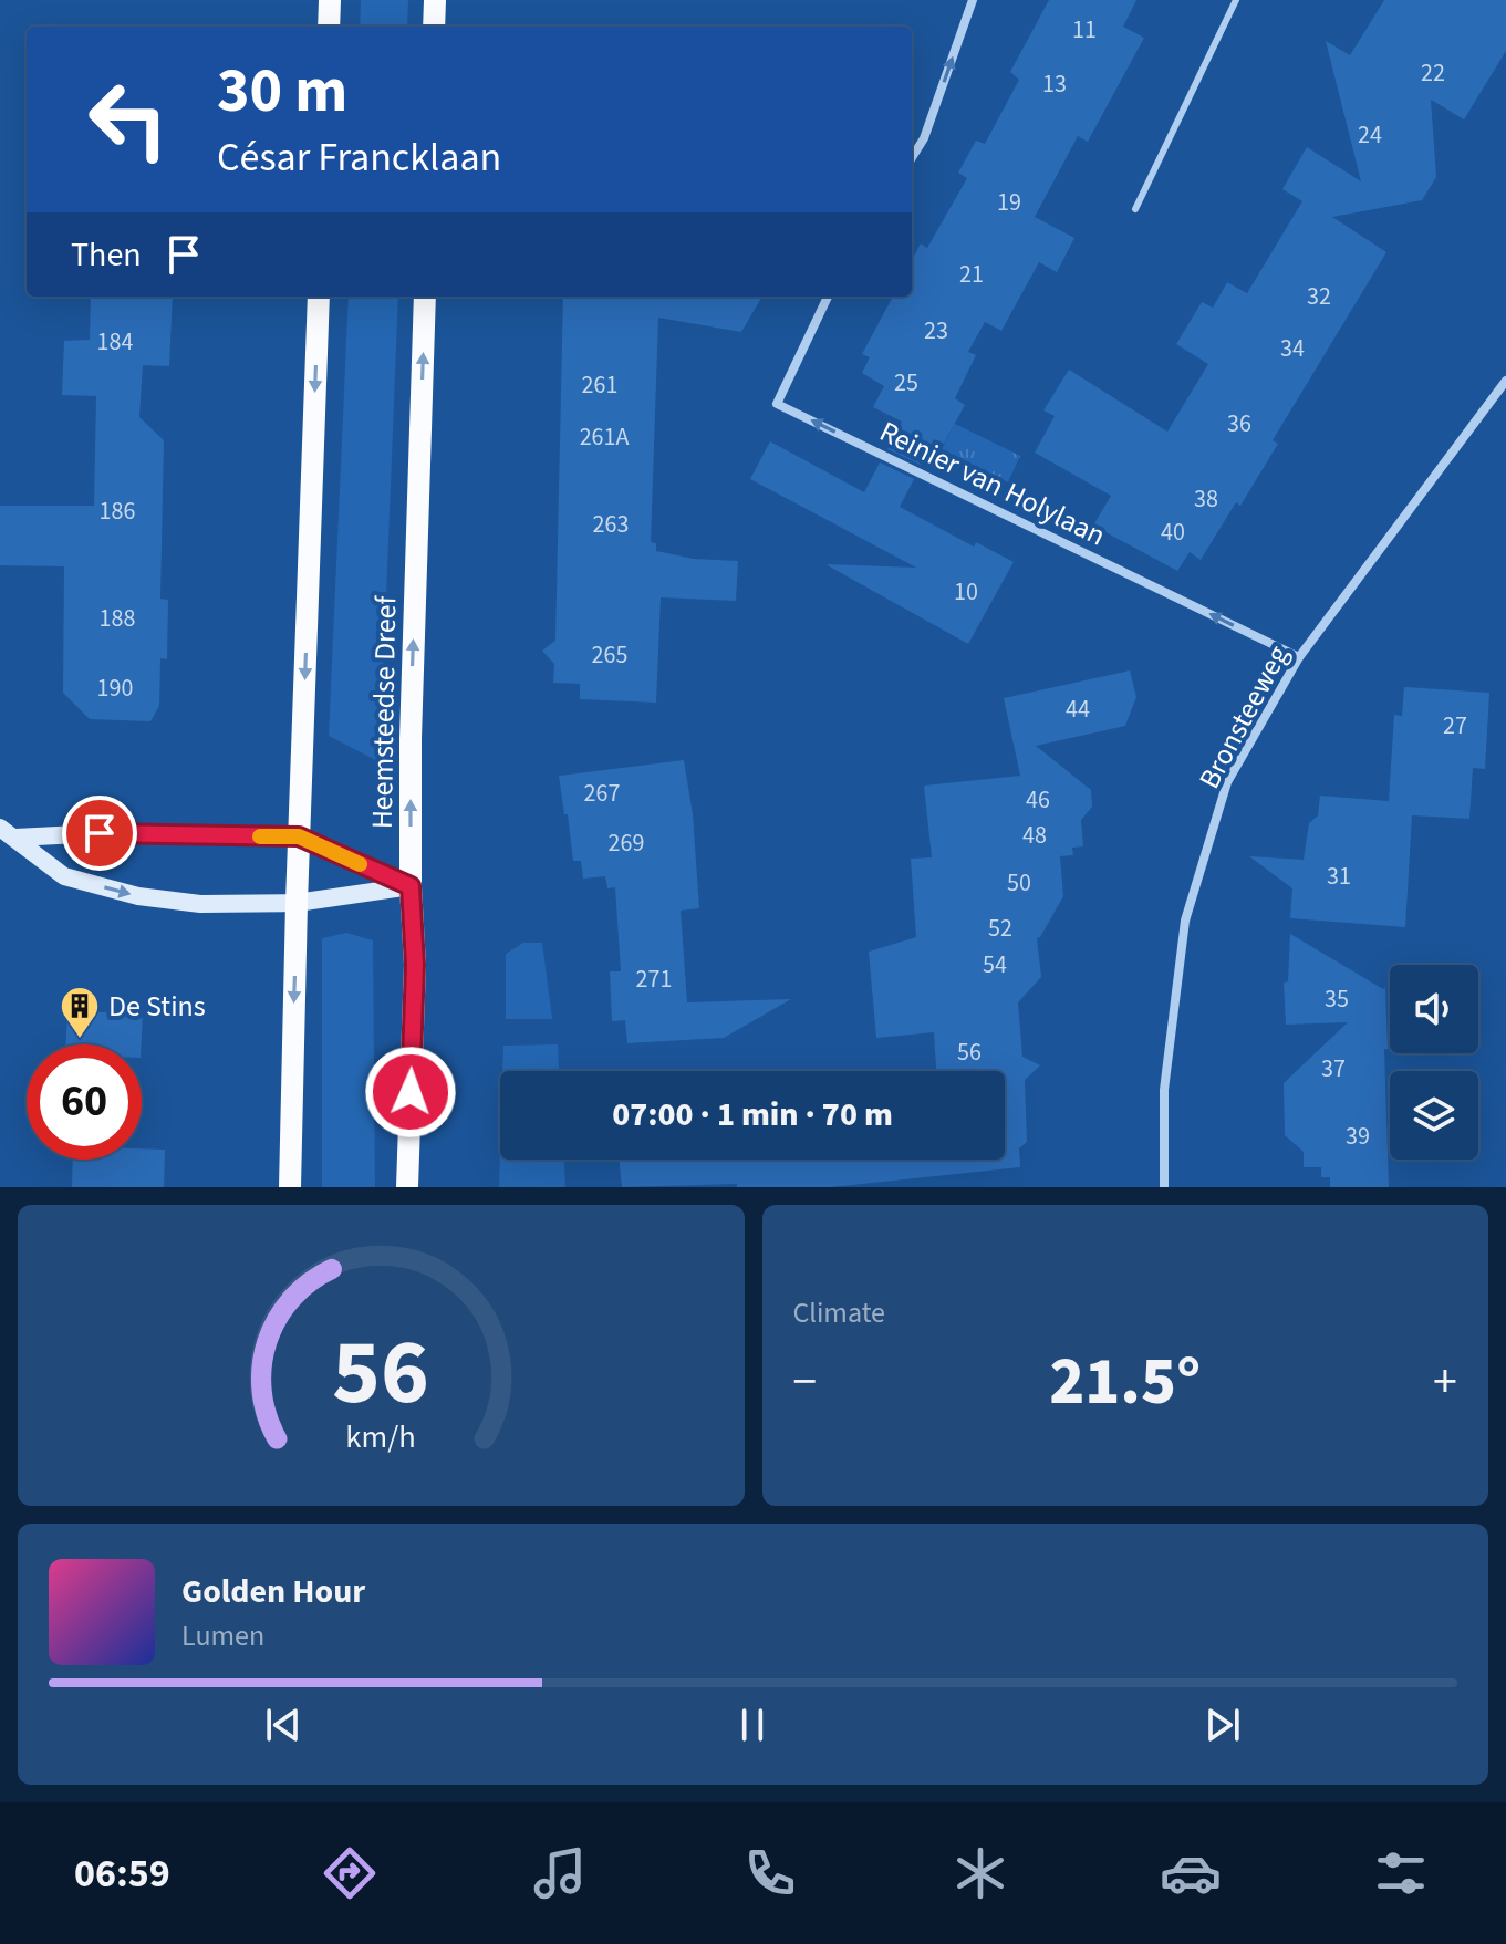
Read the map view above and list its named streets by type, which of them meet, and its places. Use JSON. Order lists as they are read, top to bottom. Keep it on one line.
{"streets":{"main road":["Heemsteedse Dreef"],"street":["Reinier van Holylaan","Bronsteeweg"]},"crossings":[["Reinier van Holylaan","Bronsteeweg"]],"one_way":["Reinier van Holylaan"],"places":{"building":["De Stins"]},"house_numbers":["11","22","13","24","19","21","32","23","184","34","25","261","36","261A","38","186","263","40","10","188","265","190","44","27","267","46","48","269","31","50","52","54","271","35","56","37","39"],"page":{"turn":["30 m","César Francklaan"],"then":"Then","limit":"60","trip":"07:00 · 1 min · 70 m","tile":"Climate","heat":["−","21.5°","+"],"song":["Golden Hour","Lumen"],"tabs":"06:59","gauge":["56","km/h"]}}
